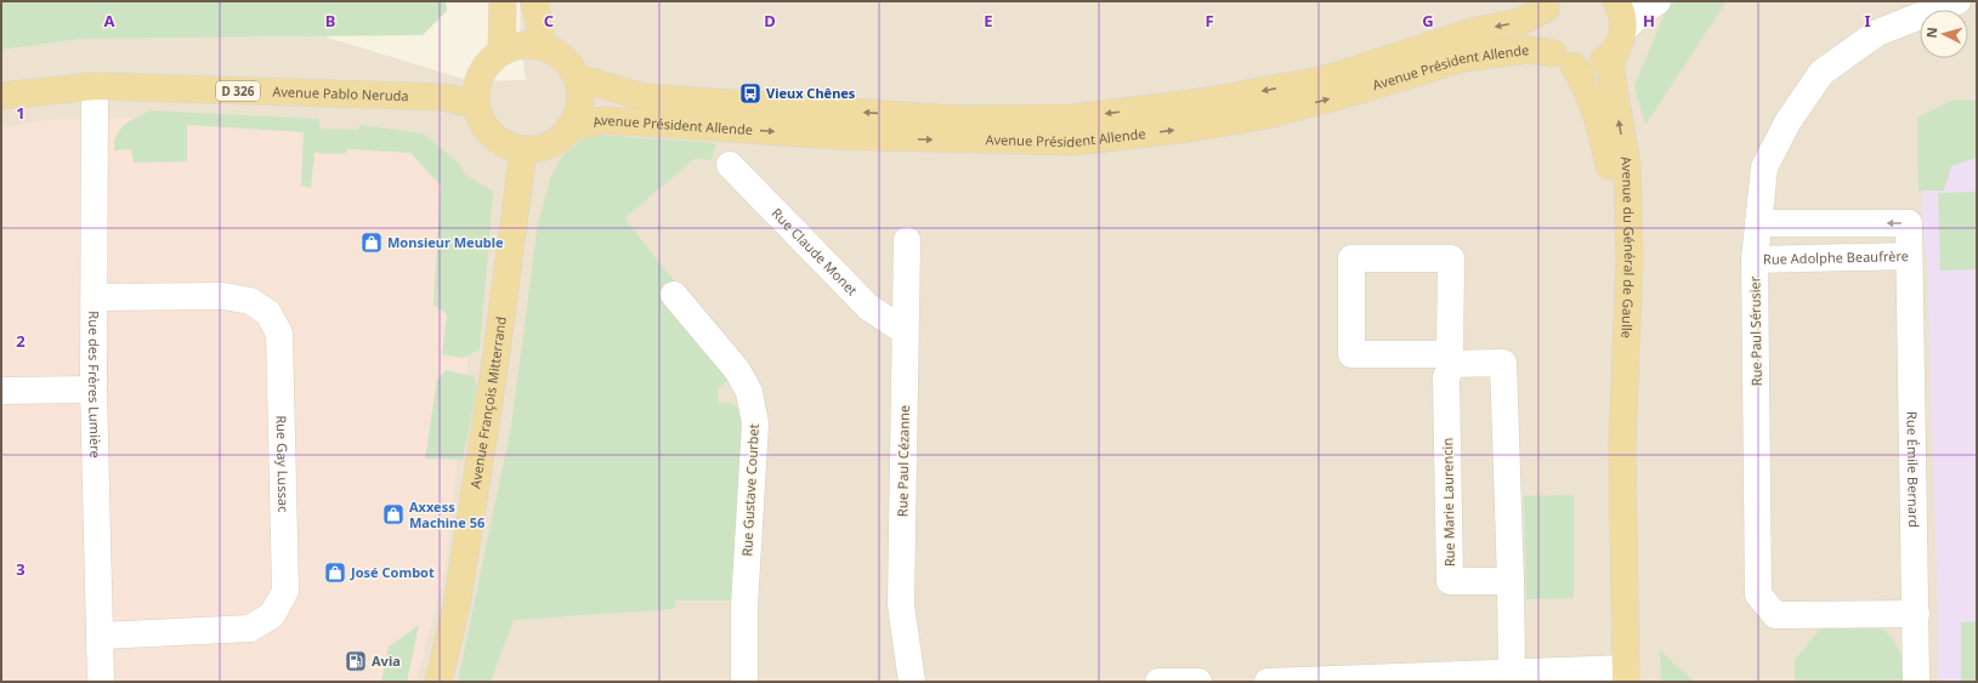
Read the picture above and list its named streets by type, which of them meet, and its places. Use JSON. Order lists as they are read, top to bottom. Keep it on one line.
{"streets":{"main road":["Avenue Président Allende","D 326","Avenue Pablo Neruda","Avenue du Général de Gaulle","Avenue François Mitterrand"],"street":["Rue Claude Monet","Rue Adolphe Beaufrère","Rue Paul Sérusier","Rue des Frères Lumière","Rue Paul Cézanne","Rue Gay Lussac","Rue Émile Bernard","Rue Gustave Courbet","Rue Marie Laurencin"]},"crossings":[["Avenue Président Allende","Avenue Pablo Neruda"],["Avenue Président Allende","Avenue du Général de Gaulle"],["Avenue Président Allende","Avenue François Mitterrand"],["Avenue Pablo Neruda","Rue des Frères Lumière"],["Avenue Pablo Neruda","Avenue François Mitterrand"],["Rue Claude Monet","Rue Paul Cézanne"],["Rue Adolphe Beaufrère","Rue Paul Sérusier"],["Rue Adolphe Beaufrère","Rue Émile Bernard"],["Rue Paul Sérusier","Rue Émile Bernard"],["Rue des Frères Lumière","Rue Gay Lussac"]],"one_way":["Rue Adolphe Beaufrère"],"places":{"bus stop":["Vieux Chênes"],"shop":["Monsieur Meuble","Axxess Machine 56","José Combot"],"fuel station":["Avia"]},"north":"left","grid":{"columns":["A","B","C","D","E","F","G","H","I"],"rows":["1","2","3"]}}
